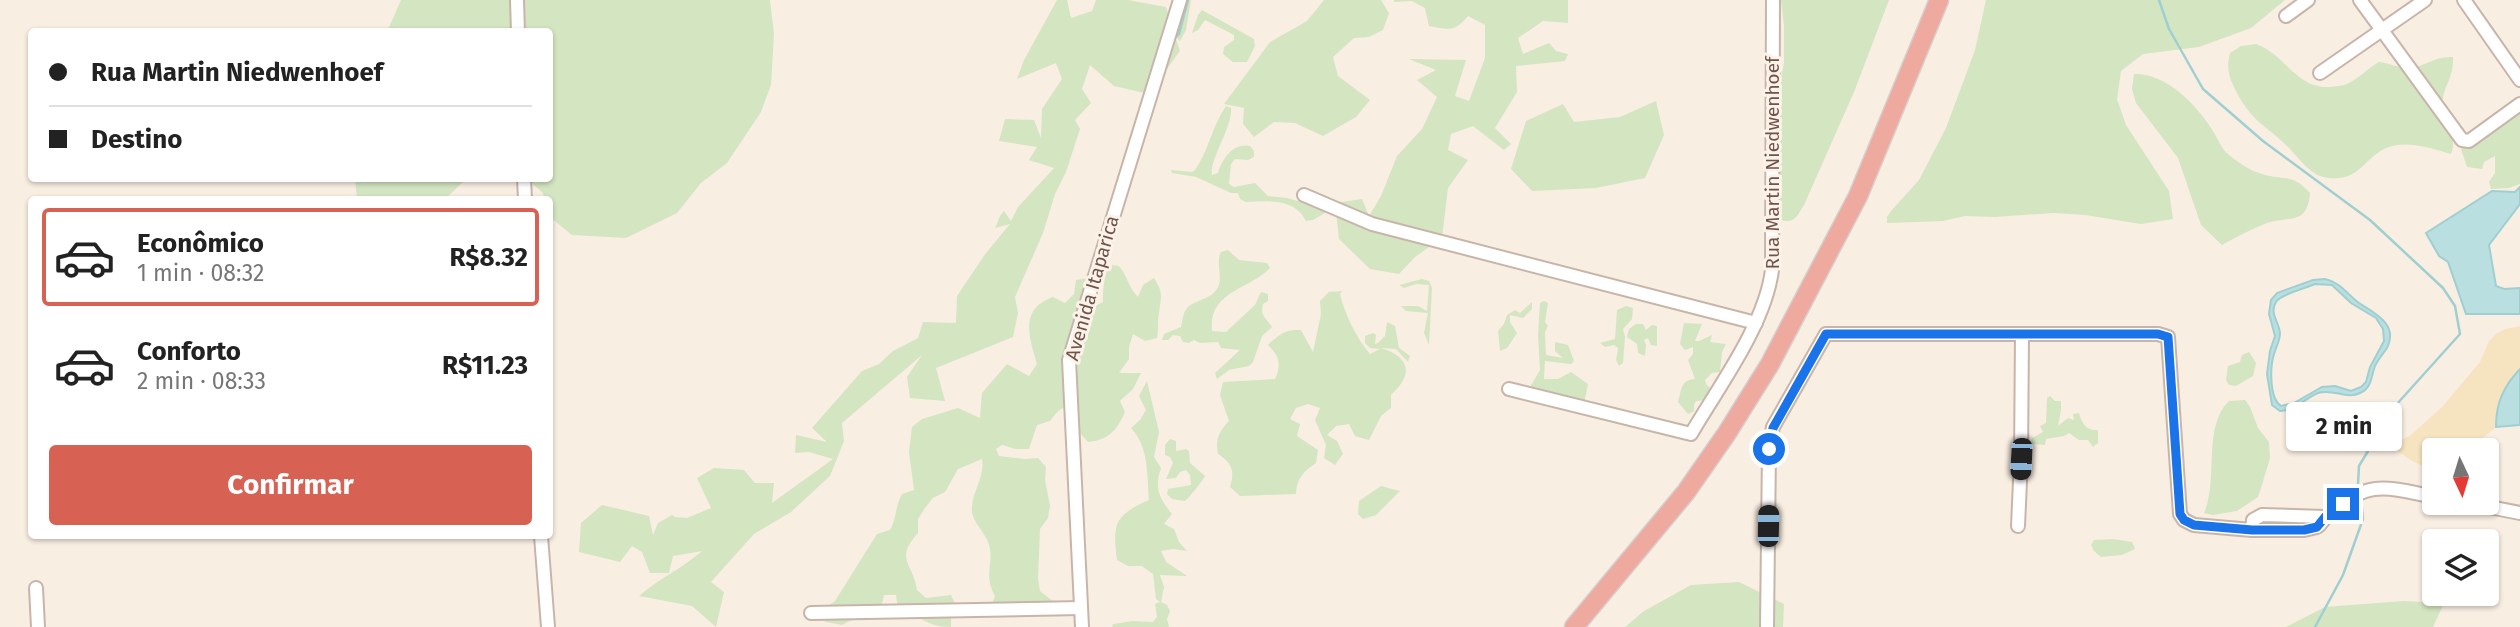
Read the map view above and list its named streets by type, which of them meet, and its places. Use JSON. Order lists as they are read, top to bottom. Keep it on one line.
{"streets":{"street":["Rua Martin Niedwenhoef","Avenida Itaparica"]},"north":"bottom","page":{"banner":["Rua Martin Niedwenhoef","Destino"],"list":[{"name":"Econômico","note":"1 min · 08:32","value":"R$8.32"},{"name":"Conforto","note":"2 min · 08:33","value":"R$11.23"}],"bubble":"2 min","buttons":"Confirmar"}}
